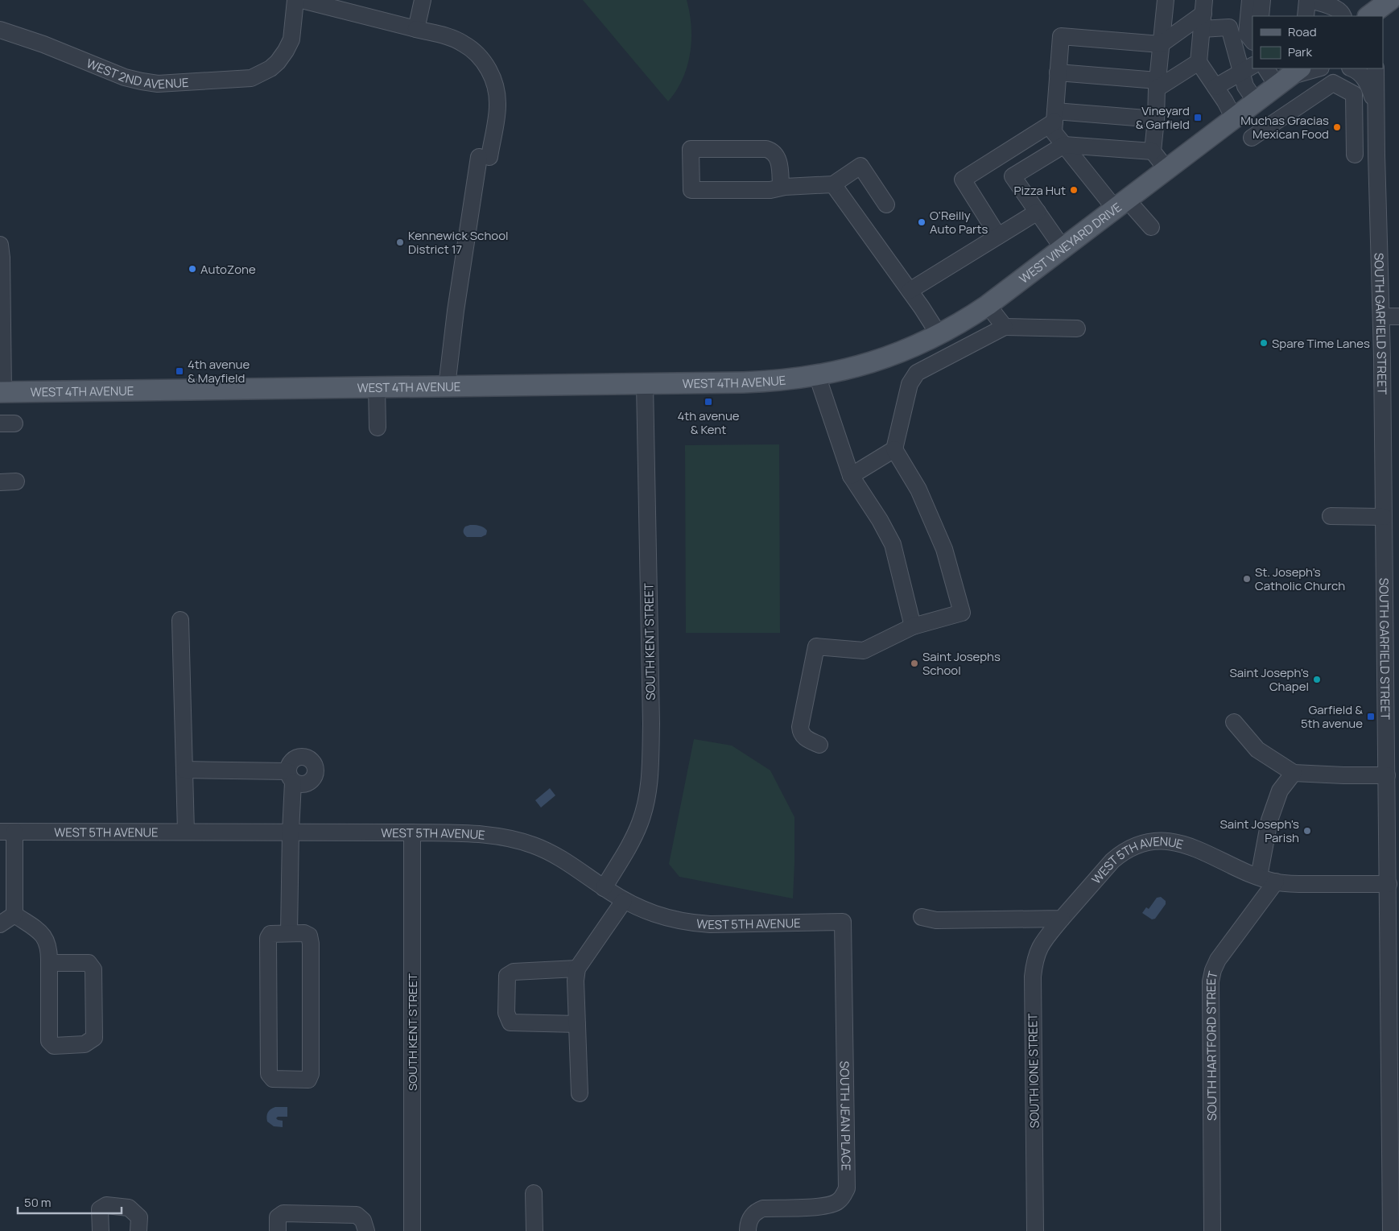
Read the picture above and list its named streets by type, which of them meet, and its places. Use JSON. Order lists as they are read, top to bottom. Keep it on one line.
{"streets":{"main road":["WEST VINEYARD DRIVE","WEST 4TH AVENUE"],"street":["WEST 2ND AVENUE","SOUTH GARFIELD STREET","SOUTH KENT STREET","WEST 5TH AVENUE","SOUTH HARTFORD STREET","SOUTH IONE STREET","SOUTH JEAN PLACE"]},"crossings":[["WEST VINEYARD DRIVE","WEST 4TH AVENUE"],["SOUTH GARFIELD STREET","WEST 5TH AVENUE"],["WEST 4TH AVENUE","SOUTH KENT STREET"],["SOUTH KENT STREET","WEST 5TH AVENUE"],["WEST 5TH AVENUE","SOUTH HARTFORD STREET"],["WEST 5TH AVENUE","SOUTH IONE STREET"],["WEST 5TH AVENUE","SOUTH JEAN PLACE"]],"places":{"transit":["Vineyard & Garfield","4th avenue & Mayfield","4th avenue & Kent","Garfield & 5th avenue"],"other":["Muchas Gracias Mexican Food","Pizza Hut","O'Reilly Auto Parts","Kennewick School District 17","AutoZone","Spare Time Lanes","St. Joseph's Catholic Church","Saint Josephs School","Saint Joseph's Chapel","Saint Joseph's Parish"]},"legend":["Road","Park"],"scale_bar":"50 m"}
